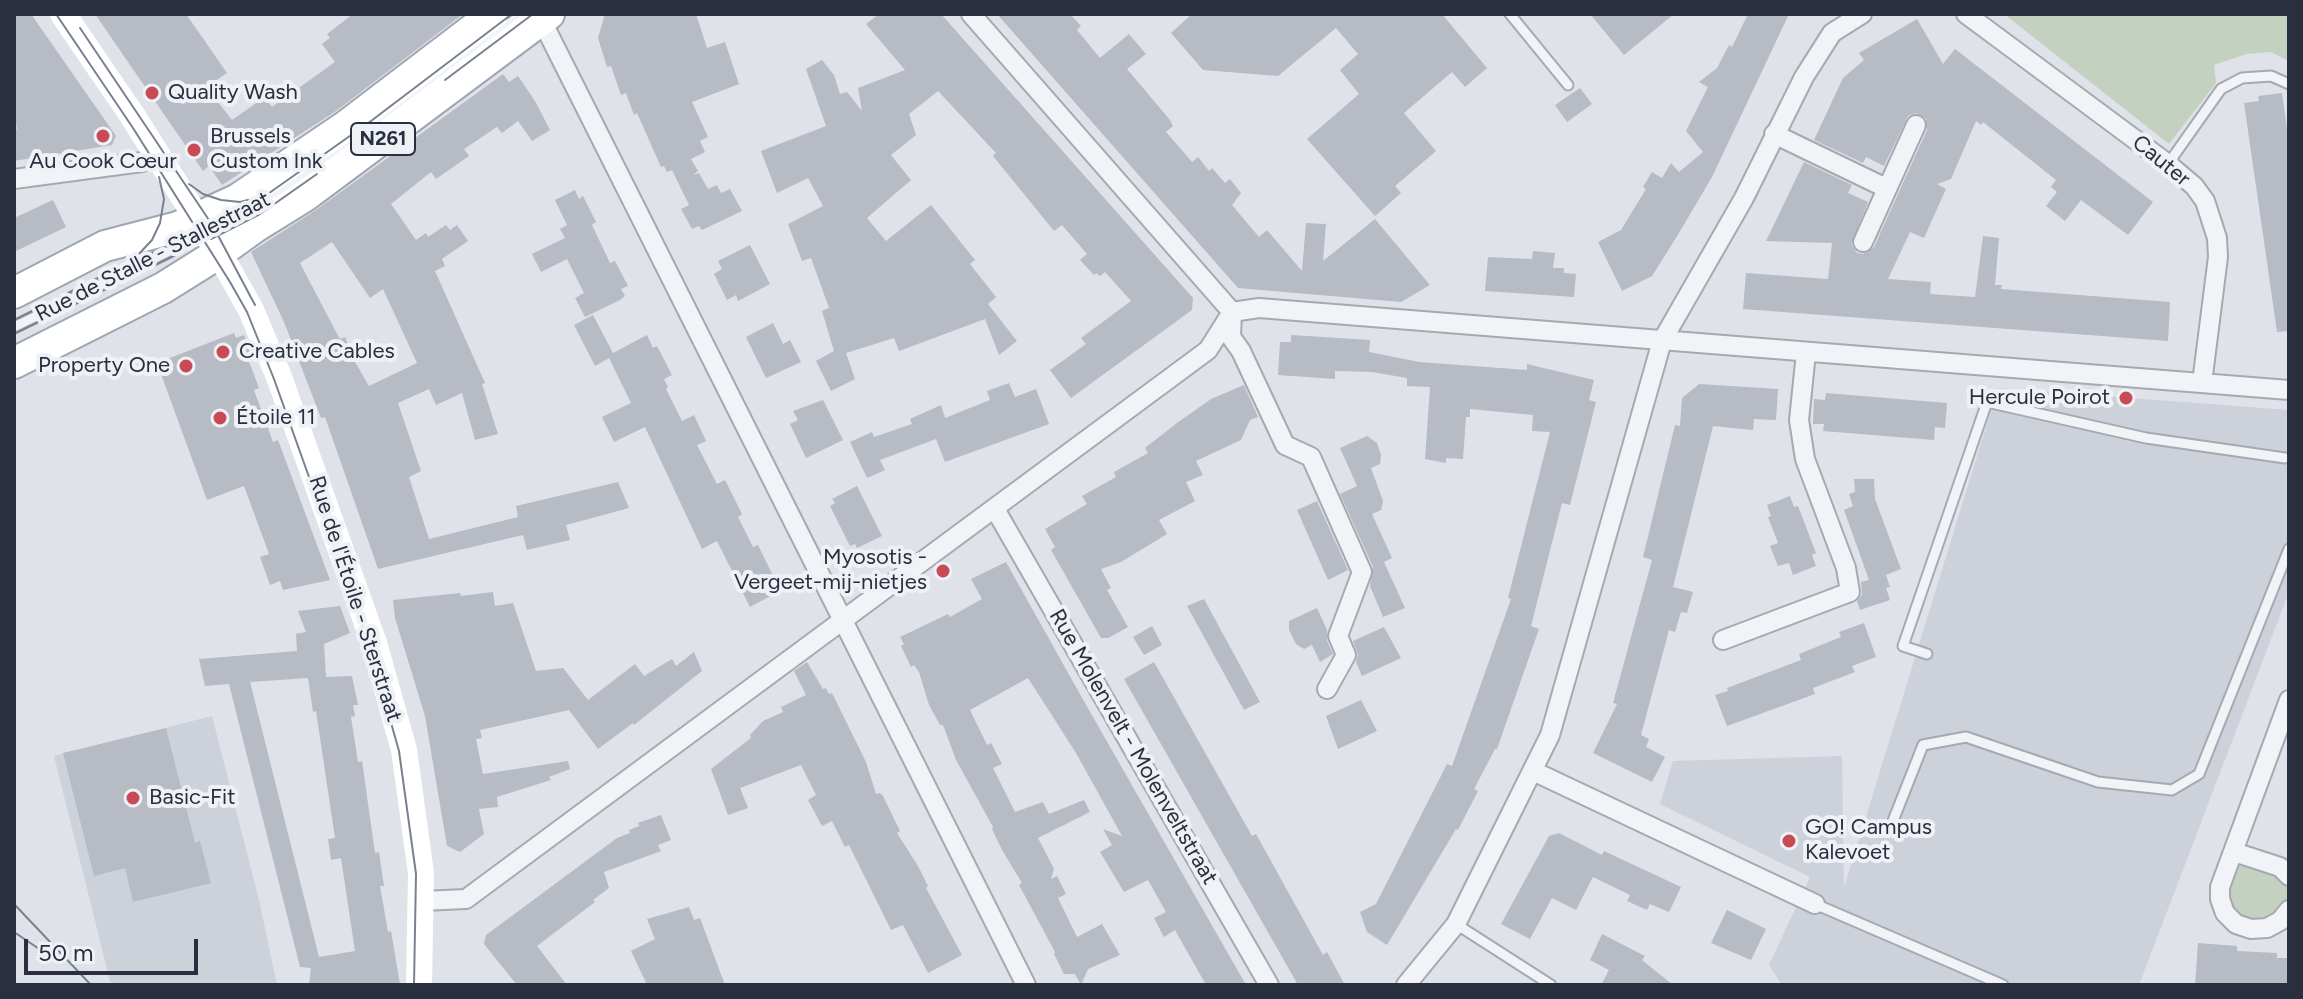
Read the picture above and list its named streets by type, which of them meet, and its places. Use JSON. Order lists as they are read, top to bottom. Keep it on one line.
{"streets":{"main road":["N261","Rue de Stalle - Stallestraat"],"street":["Cauter","Rue de l'Étoile - Sterstraat","Rue Molenvelt - Molenveltstraat"]},"crossings":[["Rue de Stalle - Stallestraat","Rue de l'Étoile - Sterstraat"]],"places":["Quality Wash","Au Cook Cœur","Brussels Custom Ink","Creative Cables","Property One","Hercule Poirot","Étoile 11","Myosotis - Vergeet-mij-nietjes","Basic-Fit","GO! Campus Kalevoet"],"scale_bar":"50 m"}
